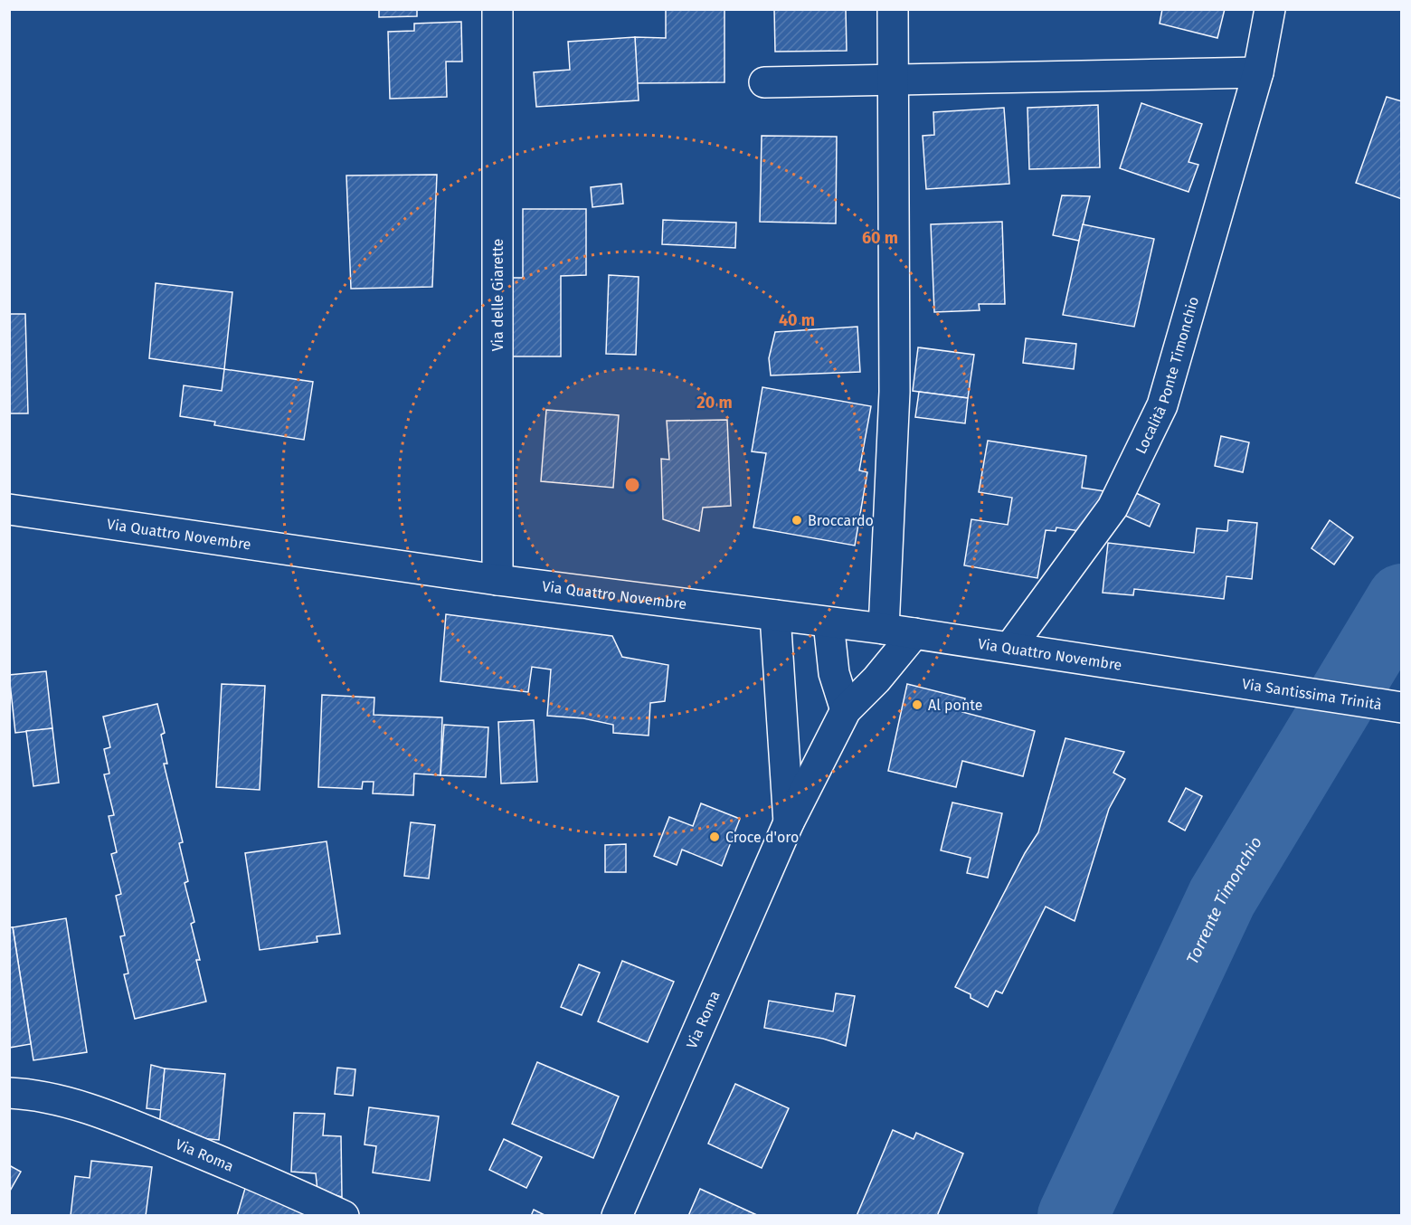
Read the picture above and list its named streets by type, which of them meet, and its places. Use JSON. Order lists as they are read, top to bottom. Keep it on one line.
{"streets":{"street":["Via delle Giarette","Località Ponte Timonchio","Via Quattro Novembre","Via Santissima Trinità","Via Roma"]},"crossings":[["Via delle Giarette","Via Quattro Novembre"],["Località Ponte Timonchio","Via Quattro Novembre"],["Via Quattro Novembre","Via Santissima Trinità"],["Via Quattro Novembre","Via Roma"]],"water":["Torrente Timonchio"],"places":["Broccardo","Al ponte","Croce d'oro"],"rings":["60 m","40 m","20 m"]}
